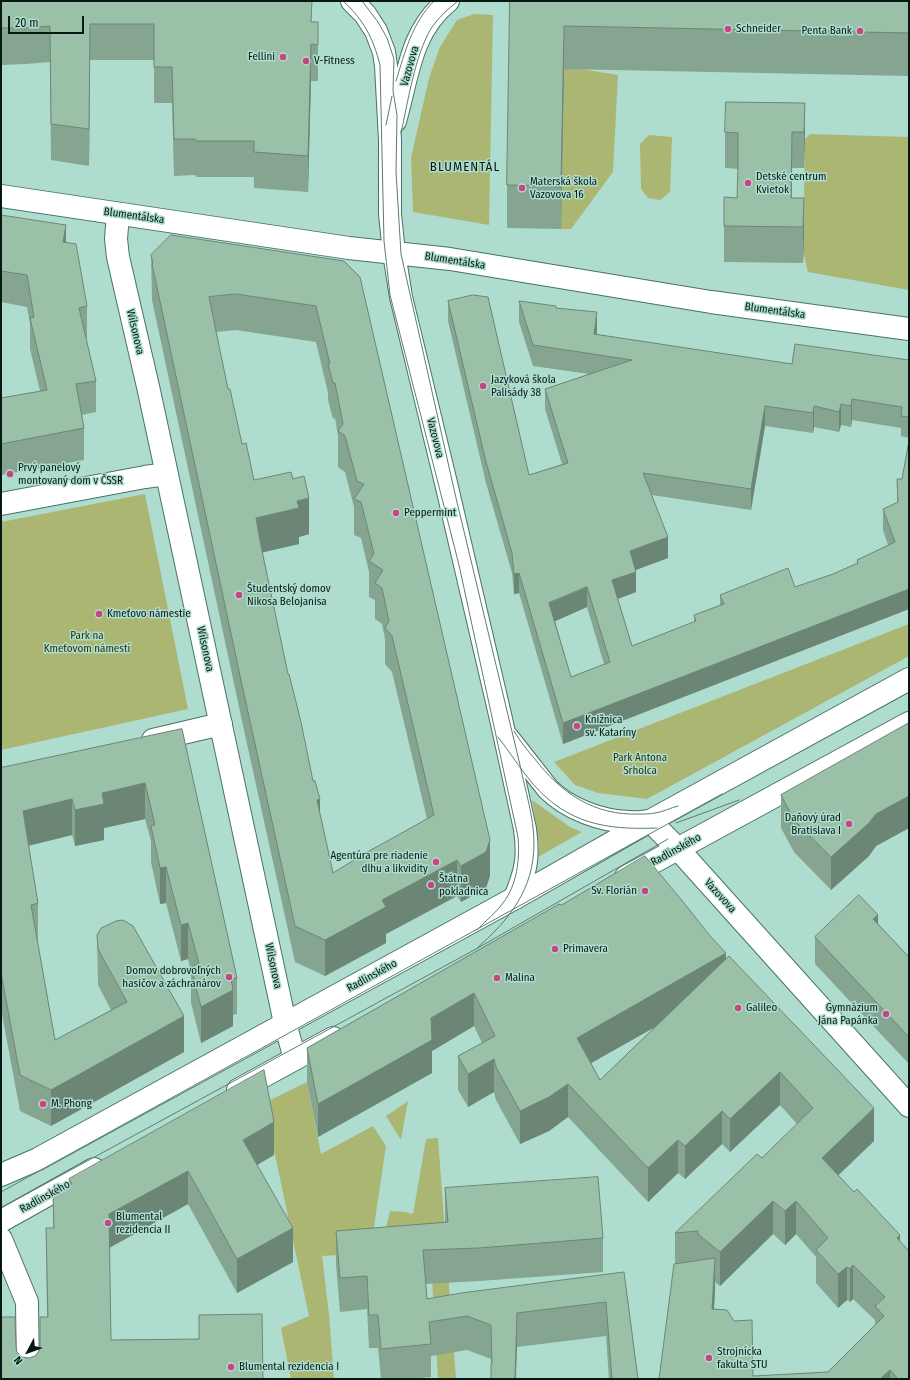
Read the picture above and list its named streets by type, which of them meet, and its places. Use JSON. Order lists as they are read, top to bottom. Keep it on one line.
{"streets":{"street":["Vazovova","Blumentálska","Wilsonova","Radlinského"]},"crossings":[["Vazovova","Blumentálska"],["Vazovova","Radlinského"],["Blumentálska","Wilsonova"],["Wilsonova","Radlinského"]],"districts":["BLUMENTÁL"],"parks":["Park na Kmeťovom námestí","Park Antona Srholca"],"places":["Schneider","Penta Bank","Fellini","V-Fitness","Detské centrum Kvietok","Materská škola Vazovova 16","Jazyková škola Palisády 38","Prvý panelový montovaný dom v ČSSR","Peppermint","Študentský domov Nikosa Belojanisa","Kmeťovo námestie","Knižnica sv. Kataríny","Daňový úrad Bratislava I","Agentúra pre riadenie dlhu a likvidity","Štátna pokladnica","Sv. Florián","Primavera","Domov dobrovoľných hasičov a záchranárov","Malina","Galileo","Gymnázium Jána Papánka","M. Phong","Blumental rezidencia II","Strojnícka fakulta STU","Blumental rezidencia I"],"scale_bar":"20 m","north":"bottom left"}
